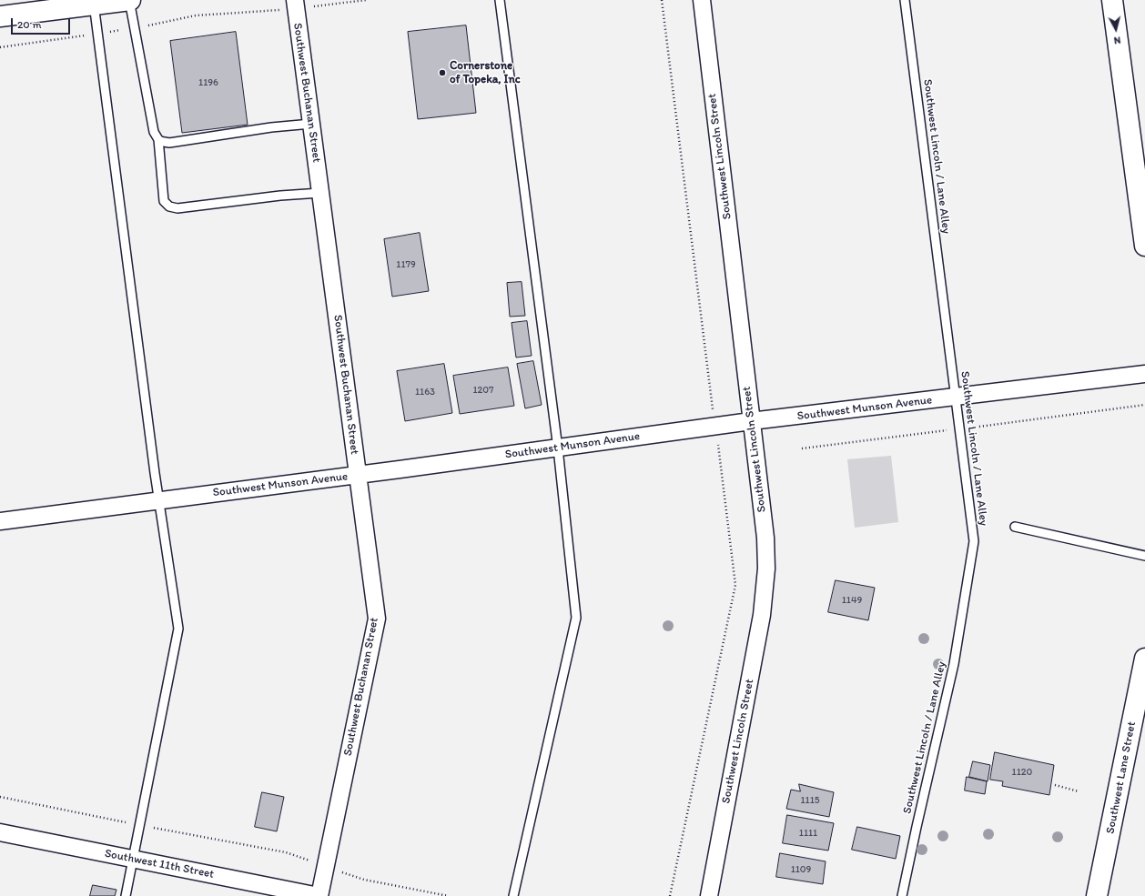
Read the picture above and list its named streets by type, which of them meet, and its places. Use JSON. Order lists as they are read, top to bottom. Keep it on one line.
{"streets":{"main road":["Southwest Lane Street"],"street":["Southwest Buchanan Street","Southwest Lincoln Street","Southwest Munson Avenue","Southwest 11th Street"],"lane":["Southwest Lincoln / Lane Alley"]},"crossings":[["Southwest Buchanan Street","Southwest Munson Avenue"],["Southwest Buchanan Street","Southwest 11th Street"],["Southwest Lincoln Street","Southwest Munson Avenue"],["Southwest Lincoln / Lane Alley","Southwest Munson Avenue"]],"places":["Cornerstone of Topeka, Inc"],"house_numbers":["1196","1179","1207","1163","1149","1120","1115","1111","1109"],"scale_bar":"20 m","north":"bottom"}
